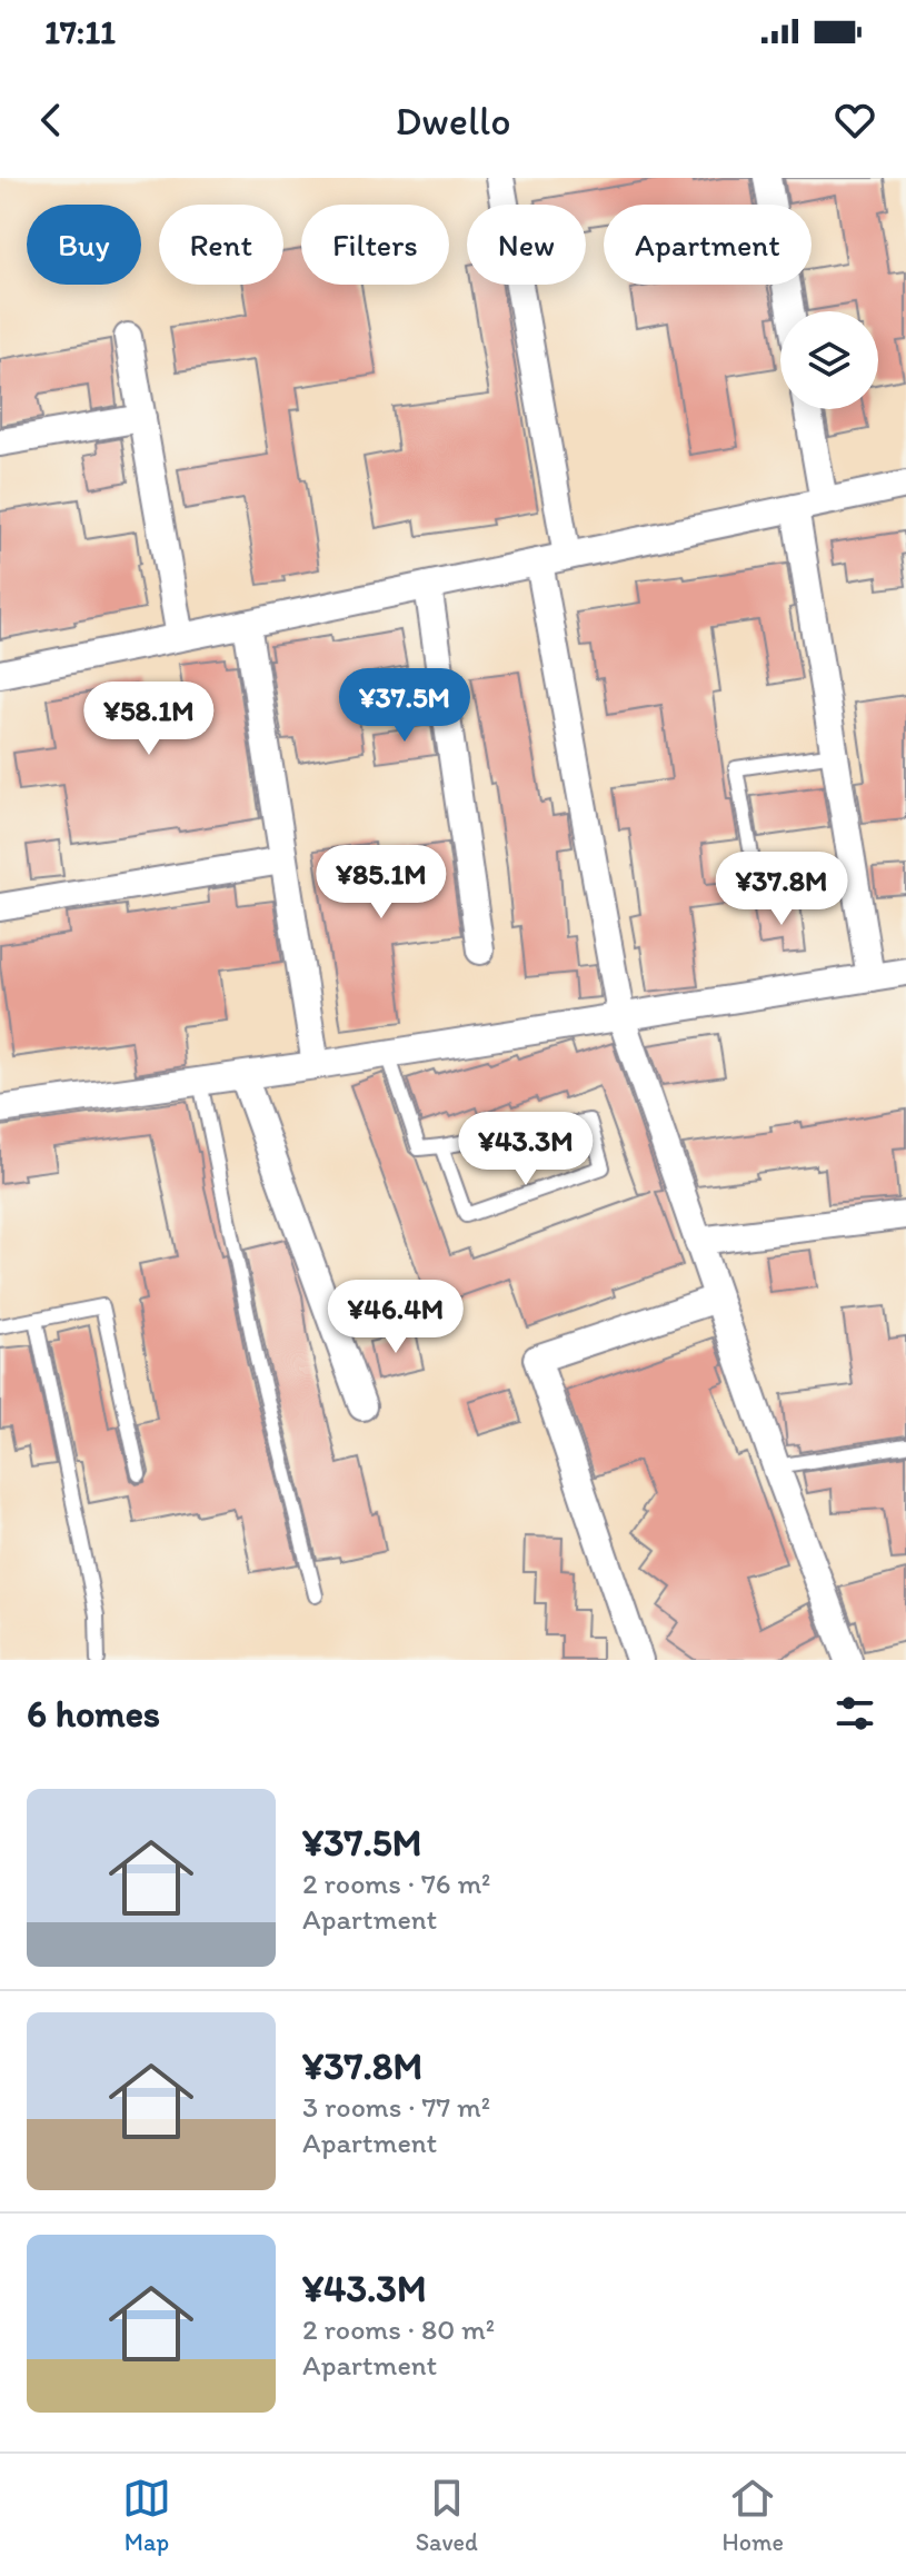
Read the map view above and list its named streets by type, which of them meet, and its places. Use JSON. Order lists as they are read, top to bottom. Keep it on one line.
{"page":{"status":"17:11","header":"Dwello","chip":["Buy","Rent","Filters","New","Apartment"],"price":["¥37.5M","¥58.1M","¥85.1M","¥37.8M","¥43.3M","¥46.4M"],"heading":"6 homes","list":[{"name":"¥37.5M","note":"2 rooms · 76 m² · Apartment"},{"name":"¥37.8M","note":"3 rooms · 77 m² · Apartment"},{"name":"¥43.3M","note":"2 rooms · 80 m² · Apartment"}],"tabs":["Map","Saved","Home"]}}
